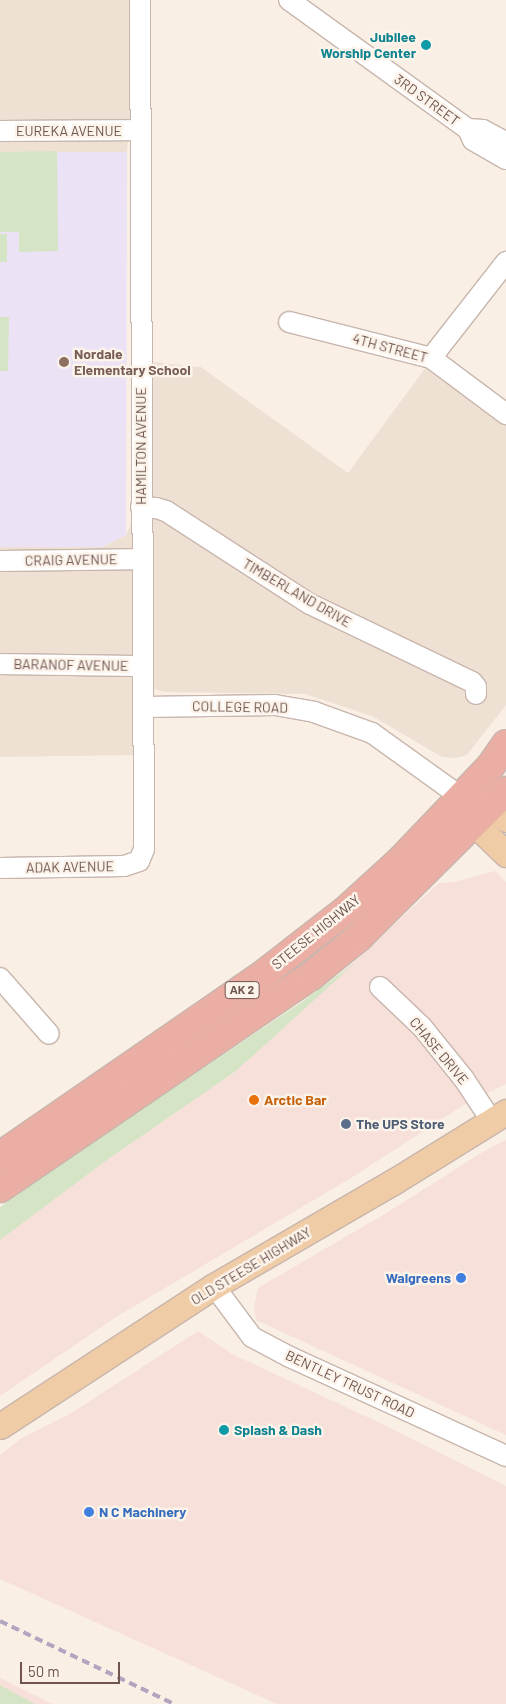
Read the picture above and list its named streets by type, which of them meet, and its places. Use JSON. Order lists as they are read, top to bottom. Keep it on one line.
{"streets":{"highway":["STEESE HIGHWAY","AK 2"],"main road":["COLLEGE ROAD","OLD STEESE HIGHWAY"],"street":["3RD STREET","EUREKA AVENUE","4TH STREET","HAMILTON AVENUE","CRAIG AVENUE","TIMBERLAND DRIVE","BARANOF AVENUE","ADAK AVENUE","CHASE DRIVE","BENTLEY TRUST ROAD"]},"crossings":[["EUREKA AVENUE","HAMILTON AVENUE"],["HAMILTON AVENUE","CRAIG AVENUE"],["HAMILTON AVENUE","TIMBERLAND DRIVE"],["HAMILTON AVENUE","BARANOF AVENUE"],["HAMILTON AVENUE","COLLEGE ROAD"],["HAMILTON AVENUE","ADAK AVENUE"],["COLLEGE ROAD","STEESE HIGHWAY"],["CHASE DRIVE","OLD STEESE HIGHWAY"],["OLD STEESE HIGHWAY","BENTLEY TRUST ROAD"]],"places":["Jubilee Worship Center","Nordale Elementary School","Arctic Bar","The UPS Store","Walgreens","Splash & Dash","N C Machinery"],"scale_bar":"50 m"}
